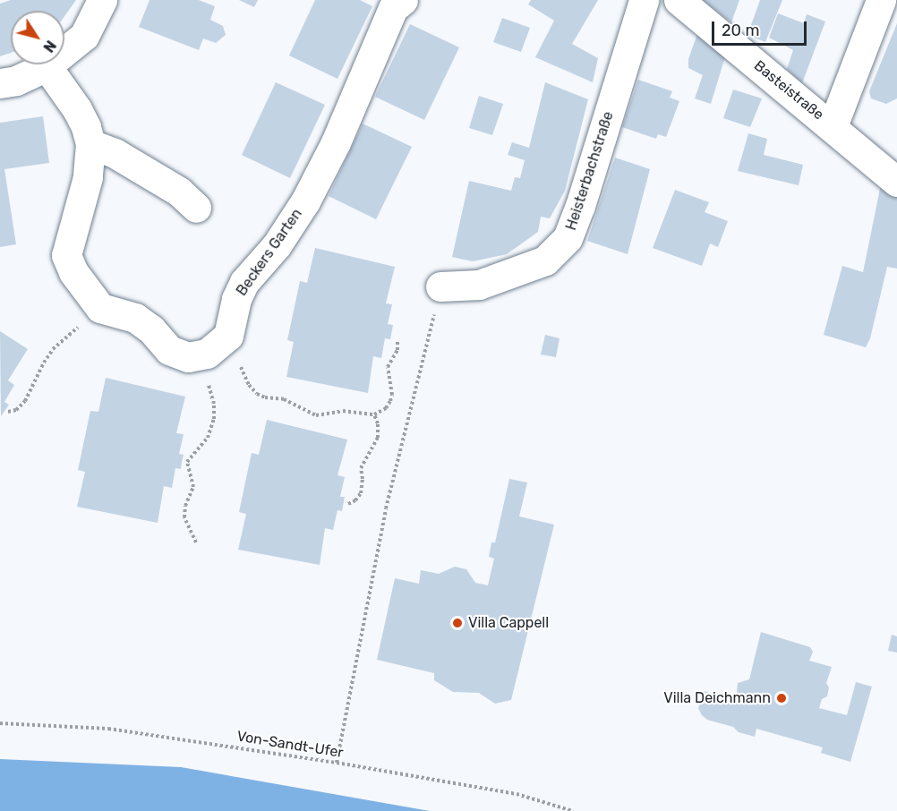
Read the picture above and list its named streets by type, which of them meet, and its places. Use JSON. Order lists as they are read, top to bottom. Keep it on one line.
{"streets":{"street":["Basteistraße","Heisterbachstraße","Beckers Garten"],"path":["Von-Sandt-Ufer"]},"places":["Villa Cappell","Villa Deichmann"],"scale_bar":"20 m","north":"bottom right"}
